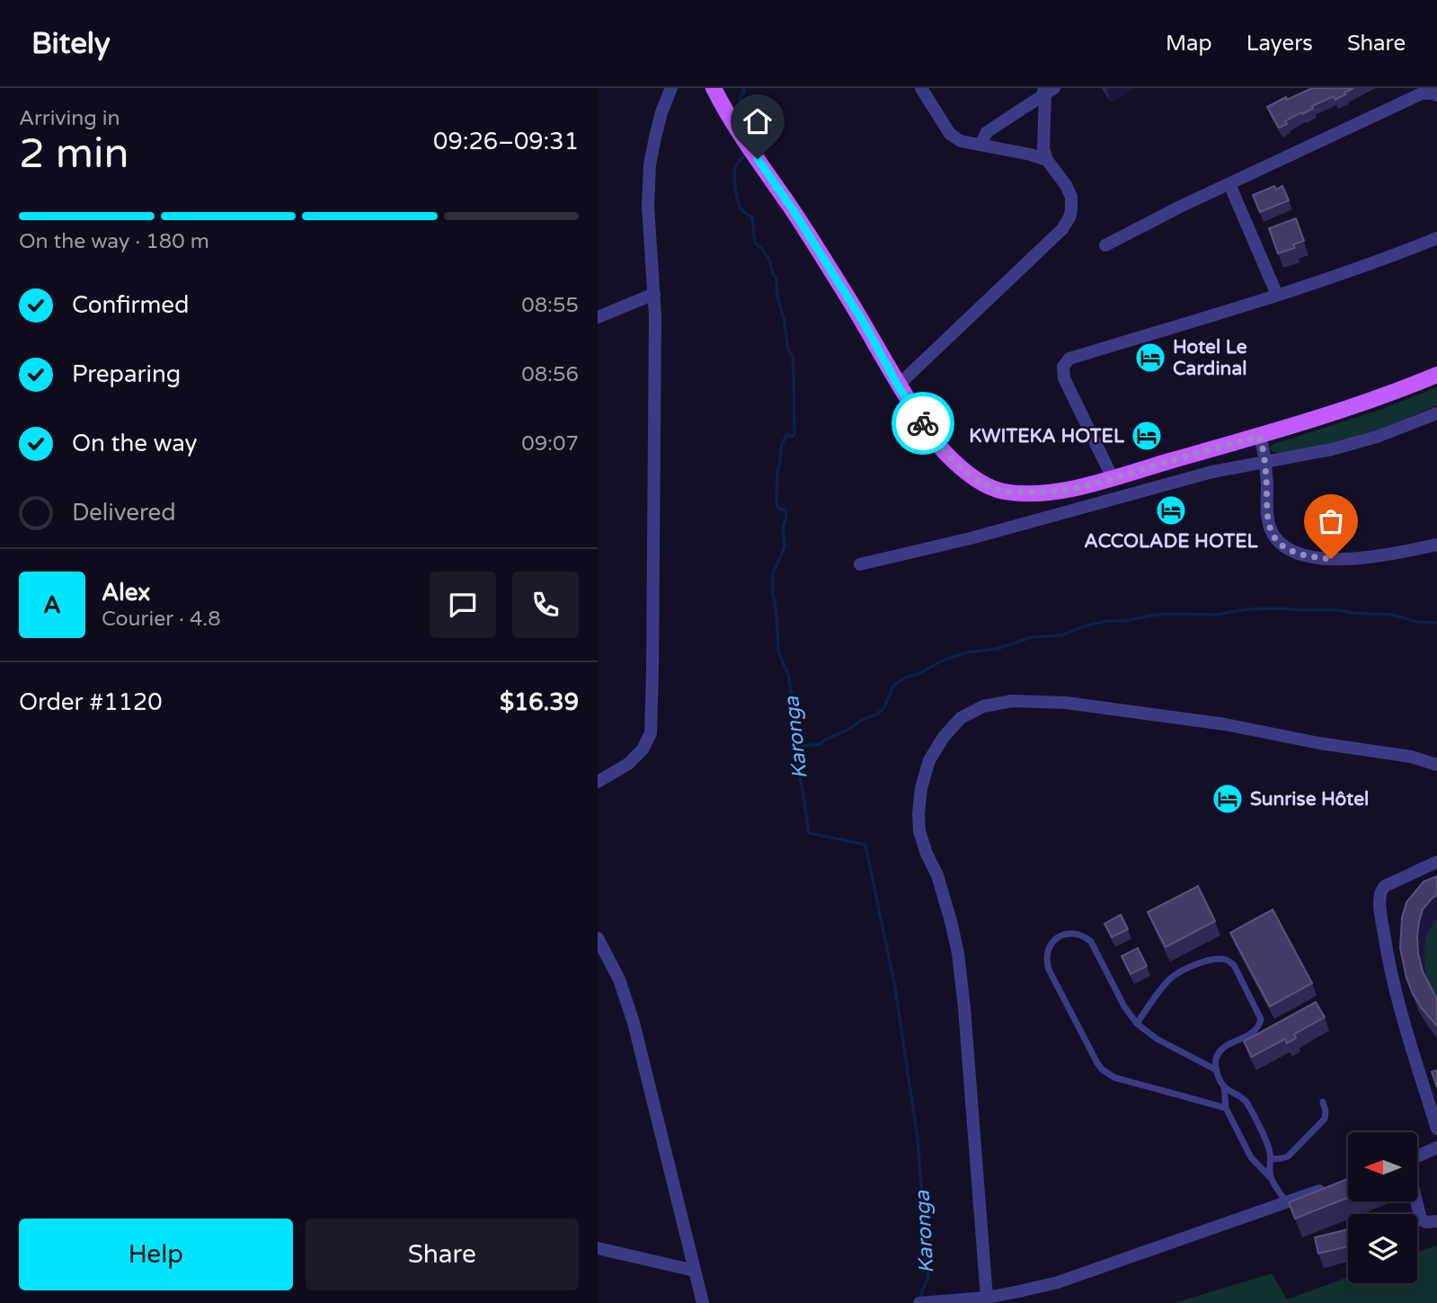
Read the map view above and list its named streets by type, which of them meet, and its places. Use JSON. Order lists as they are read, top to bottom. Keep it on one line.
{"water":["Karonga"],"places":{"hotel":["Hotel Le Cardinal","KWITEKA HOTEL","ACCOLADE HOTEL","Sunrise Hôtel"]},"north":"left","page":{"header":"Bitely","nav":["Map","Layers","Share"],"heading":["2 min","Arriving in","09:26–09:31"],"panel":["Alex","Courier · 4.8","Order #1120","$16.39"],"bar":"On the way · 180 m","list":[["Confirmed","08:55"],["Preparing","08:56"],["On the way","09:07"],"Delivered"],"round":"A","buttons":["Help","Share"]}}
